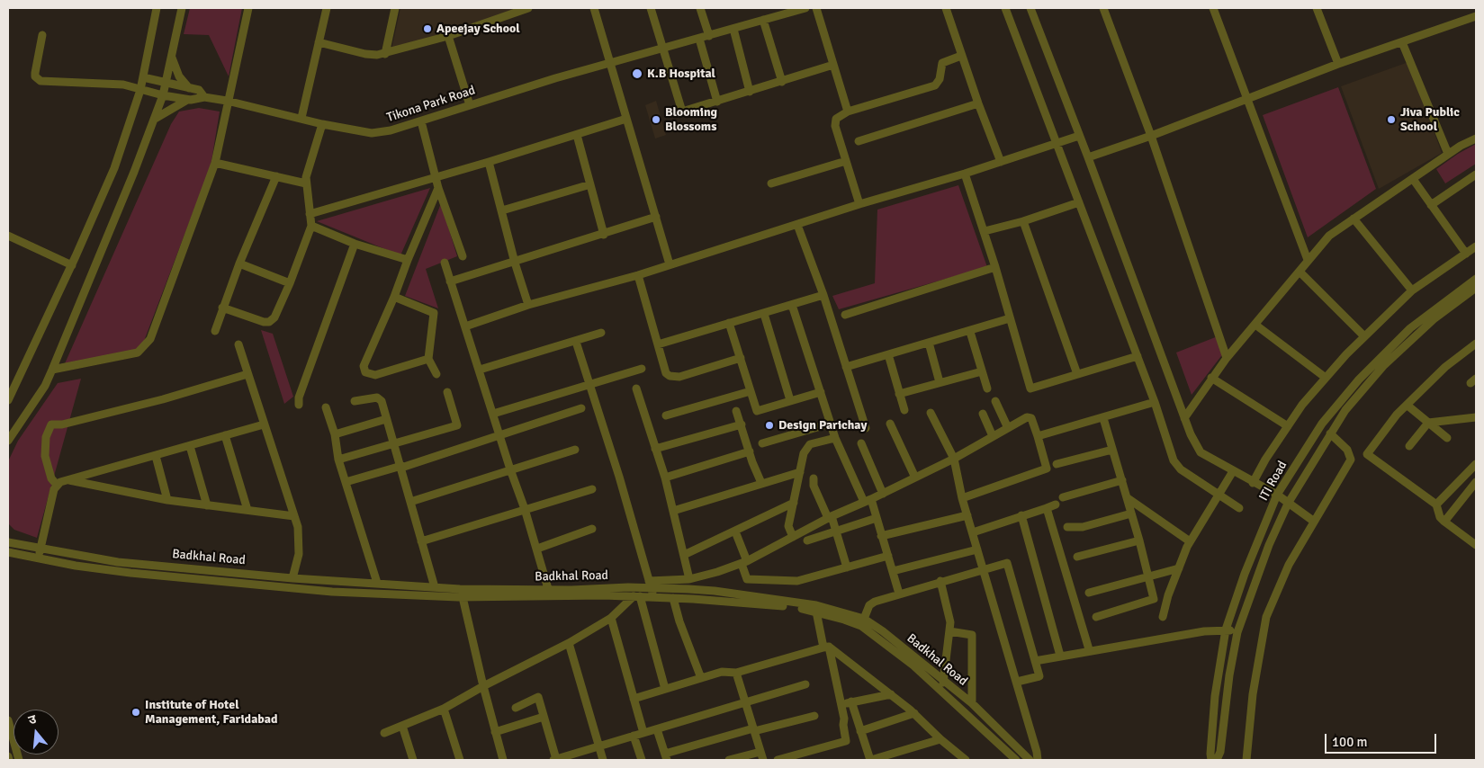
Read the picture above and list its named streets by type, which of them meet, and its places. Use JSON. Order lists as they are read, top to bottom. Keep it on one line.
{"streets":{"street":["Tikona Park Road","ITI Road","Badkhal Road"]},"places":["Apeejay School","K.B Hospital","Blooming Blossoms","Jiva Public School","Design Parichay","Institute of Hotel Management, Faridabad"],"scale_bar":"100 m","north":"top"}
